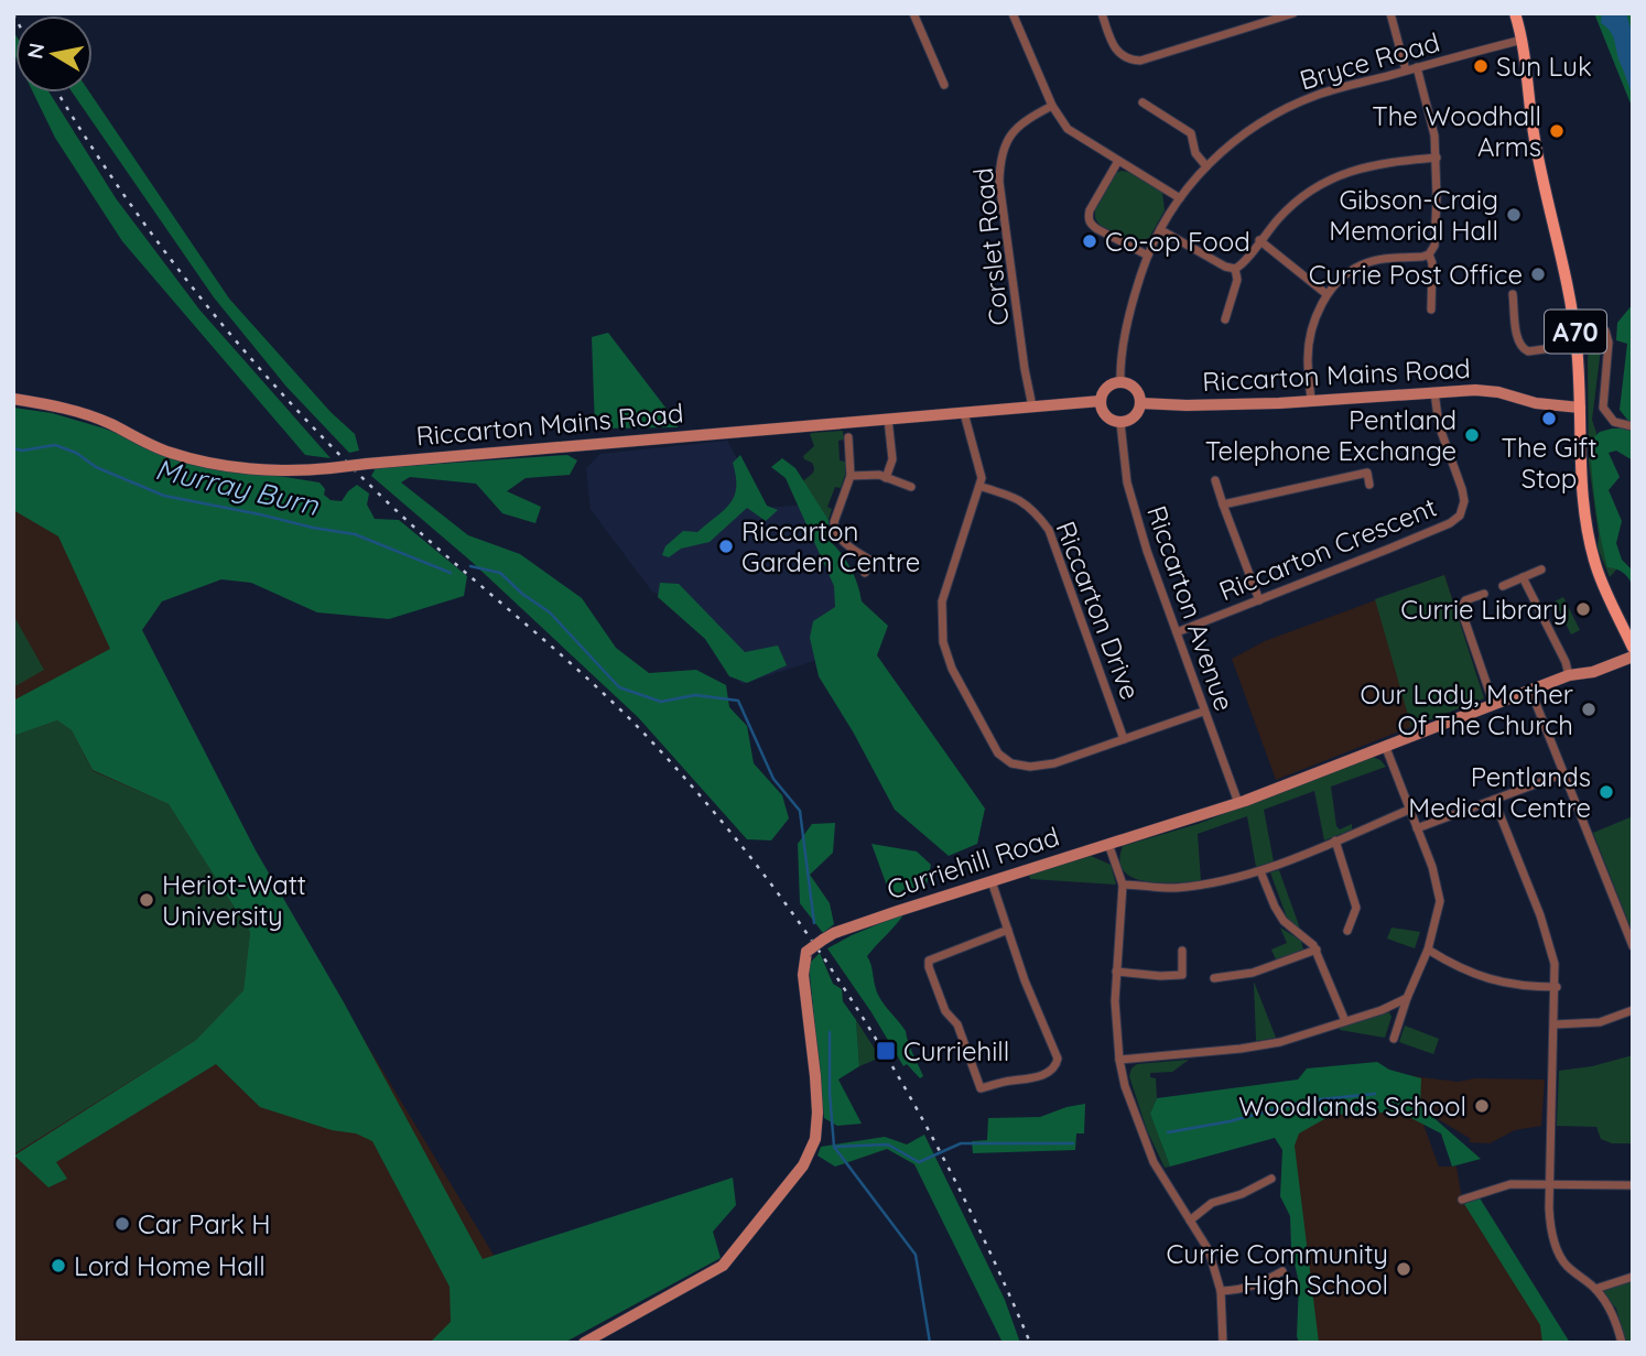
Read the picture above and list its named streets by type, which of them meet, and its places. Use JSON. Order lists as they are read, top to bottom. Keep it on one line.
{"streets":{"main road":["A70"],"street":["Bryce Road","Corslet Road","Riccarton Mains Road","Riccarton Crescent","Riccarton Avenue","Riccarton Drive","Curriehill Road"]},"crossings":[["Bryce Road","A70"],["Bryce Road","Riccarton Mains Road"],["Bryce Road","Riccarton Avenue"],["Corslet Road","Riccarton Mains Road"],["A70","Riccarton Mains Road"],["Riccarton Mains Road","Riccarton Crescent"],["Riccarton Mains Road","Riccarton Avenue"],["Riccarton Crescent","Riccarton Avenue"],["Riccarton Avenue","Curriehill Road"]],"water":["Murray Burn"],"places":{"other":["Sun Luk","The Woodhall Arms","Gibson-Craig Memorial Hall","Co-op Food","Currie Post Office","The Gift Stop","Pentland Telephone Exchange","Riccarton Garden Centre","Currie Library","Our Lady, Mother Of The Church","Pentlands Medical Centre","Heriot-Watt University","Woodlands School","Car Park H","Lord Home Hall","Currie Community High School"],"transit":["Curriehill"]},"north":"left"}
